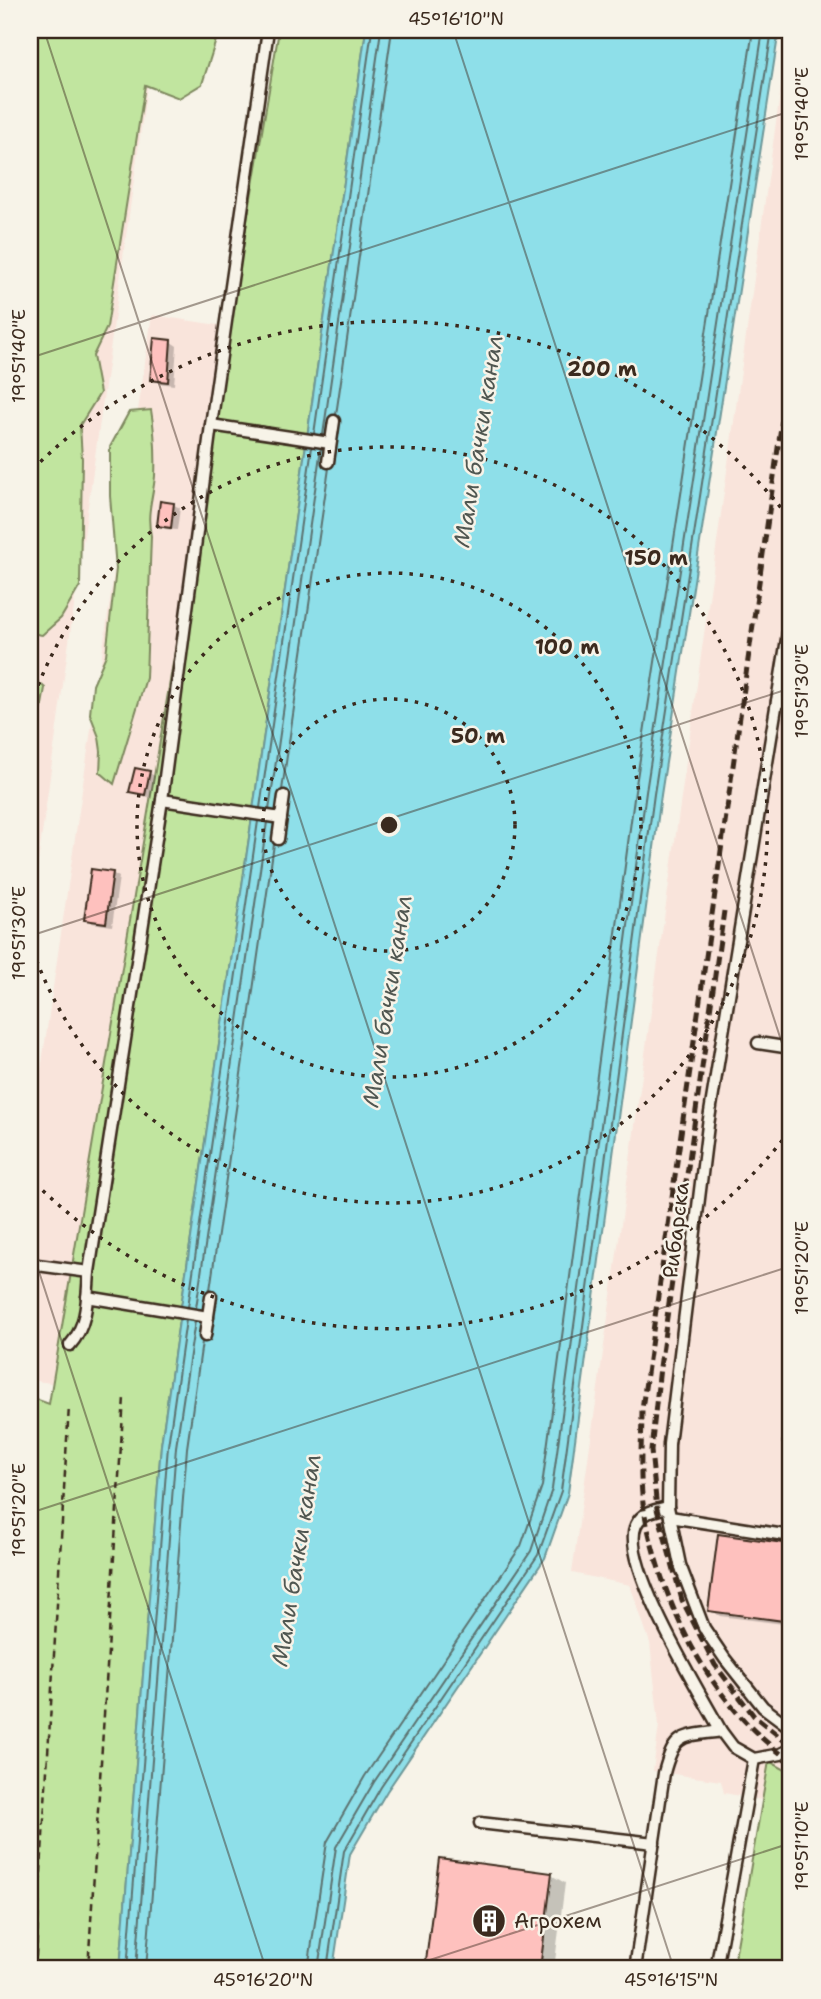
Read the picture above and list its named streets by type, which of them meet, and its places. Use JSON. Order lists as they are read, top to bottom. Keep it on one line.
{"streets":{"lane":["Рибарска"]},"water":["Мали бачки канал"],"places":{"building":["Агрохем"]},"coordinates":["45°16'10\"N","19°51'40\"E","19°51'30\"E","19°51'20\"E","19°51'10\"E","45°16'20\"N","45°16'15\"N"],"rings":["200 m","150 m","100 m","50 m"]}
